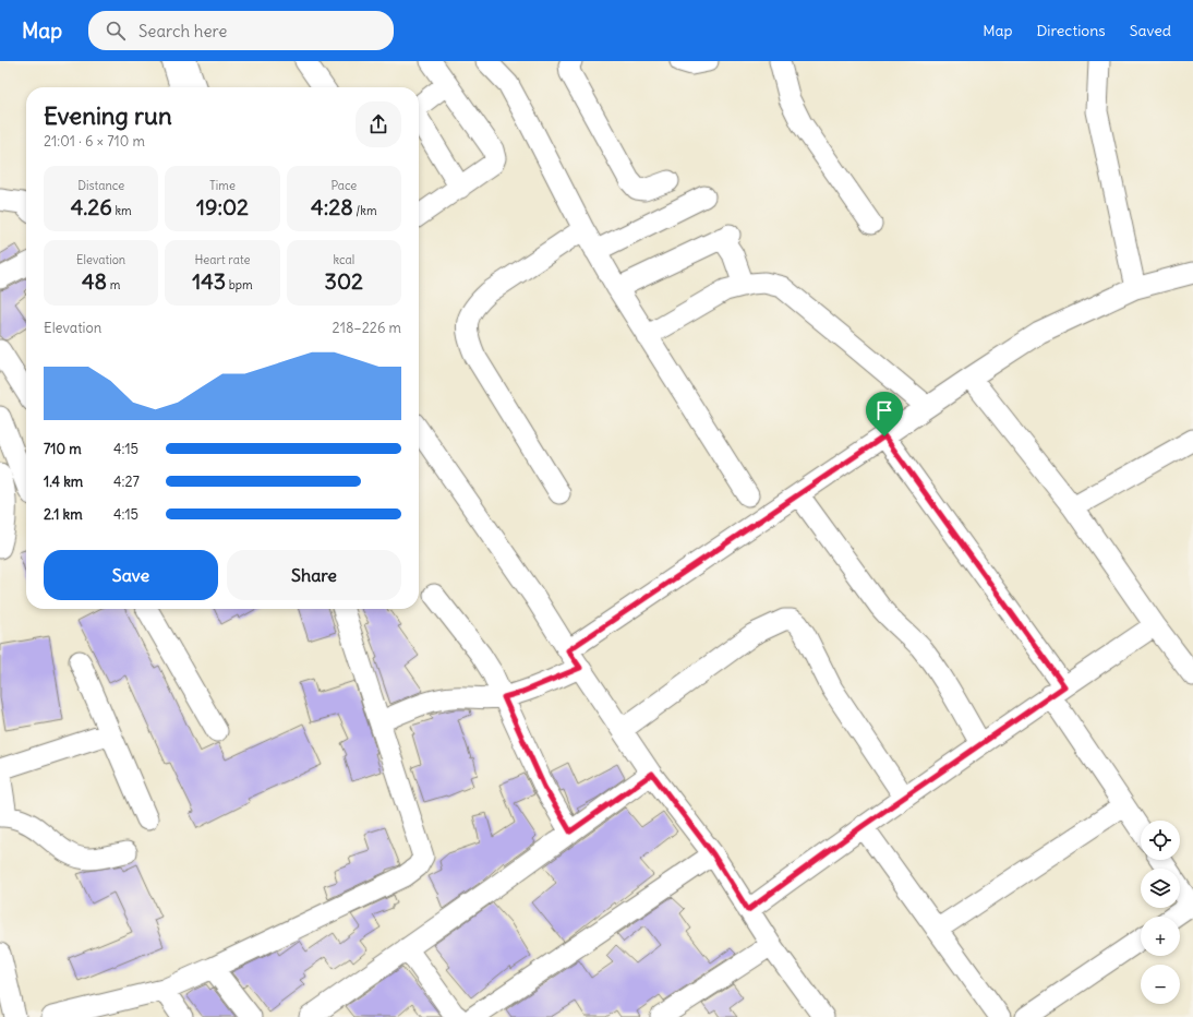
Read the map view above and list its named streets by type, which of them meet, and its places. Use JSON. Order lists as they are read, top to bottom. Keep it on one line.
{"page":{"header":"Map","search":"Search here","nav":["Map","Directions","Saved"],"heading":["Evening run","21:01 · 6 × 710 m"],"stats":[["Distance","4.26 km"],["Time","19:02"],["Pace","4:28 /km"],["Elevation","48 m"],["Heart rate","143 bpm"],["kcal","302"]],"chart":["Elevation","218–226 m"],"list":[{"name":"710 m","note":"4:15"},{"name":"1.4 km","note":"4:27"},{"name":"2.1 km","note":"4:15"}],"buttons":["Save","Share"],"map_buttons":["+","−"]}}
